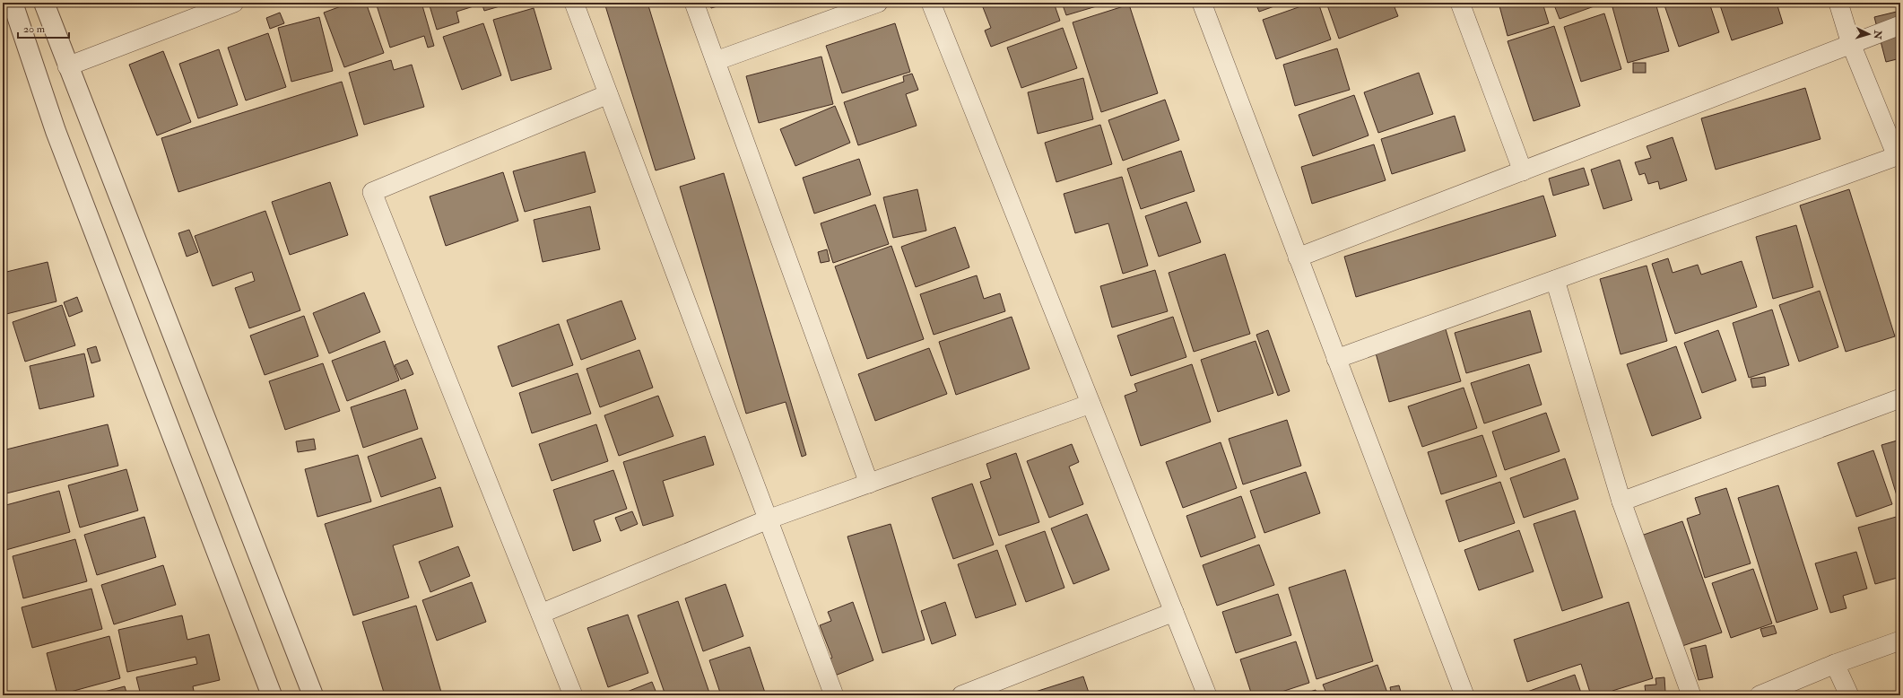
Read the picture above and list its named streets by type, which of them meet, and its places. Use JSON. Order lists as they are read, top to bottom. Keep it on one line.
{"scale_bar":"20 m","north":"right"}
